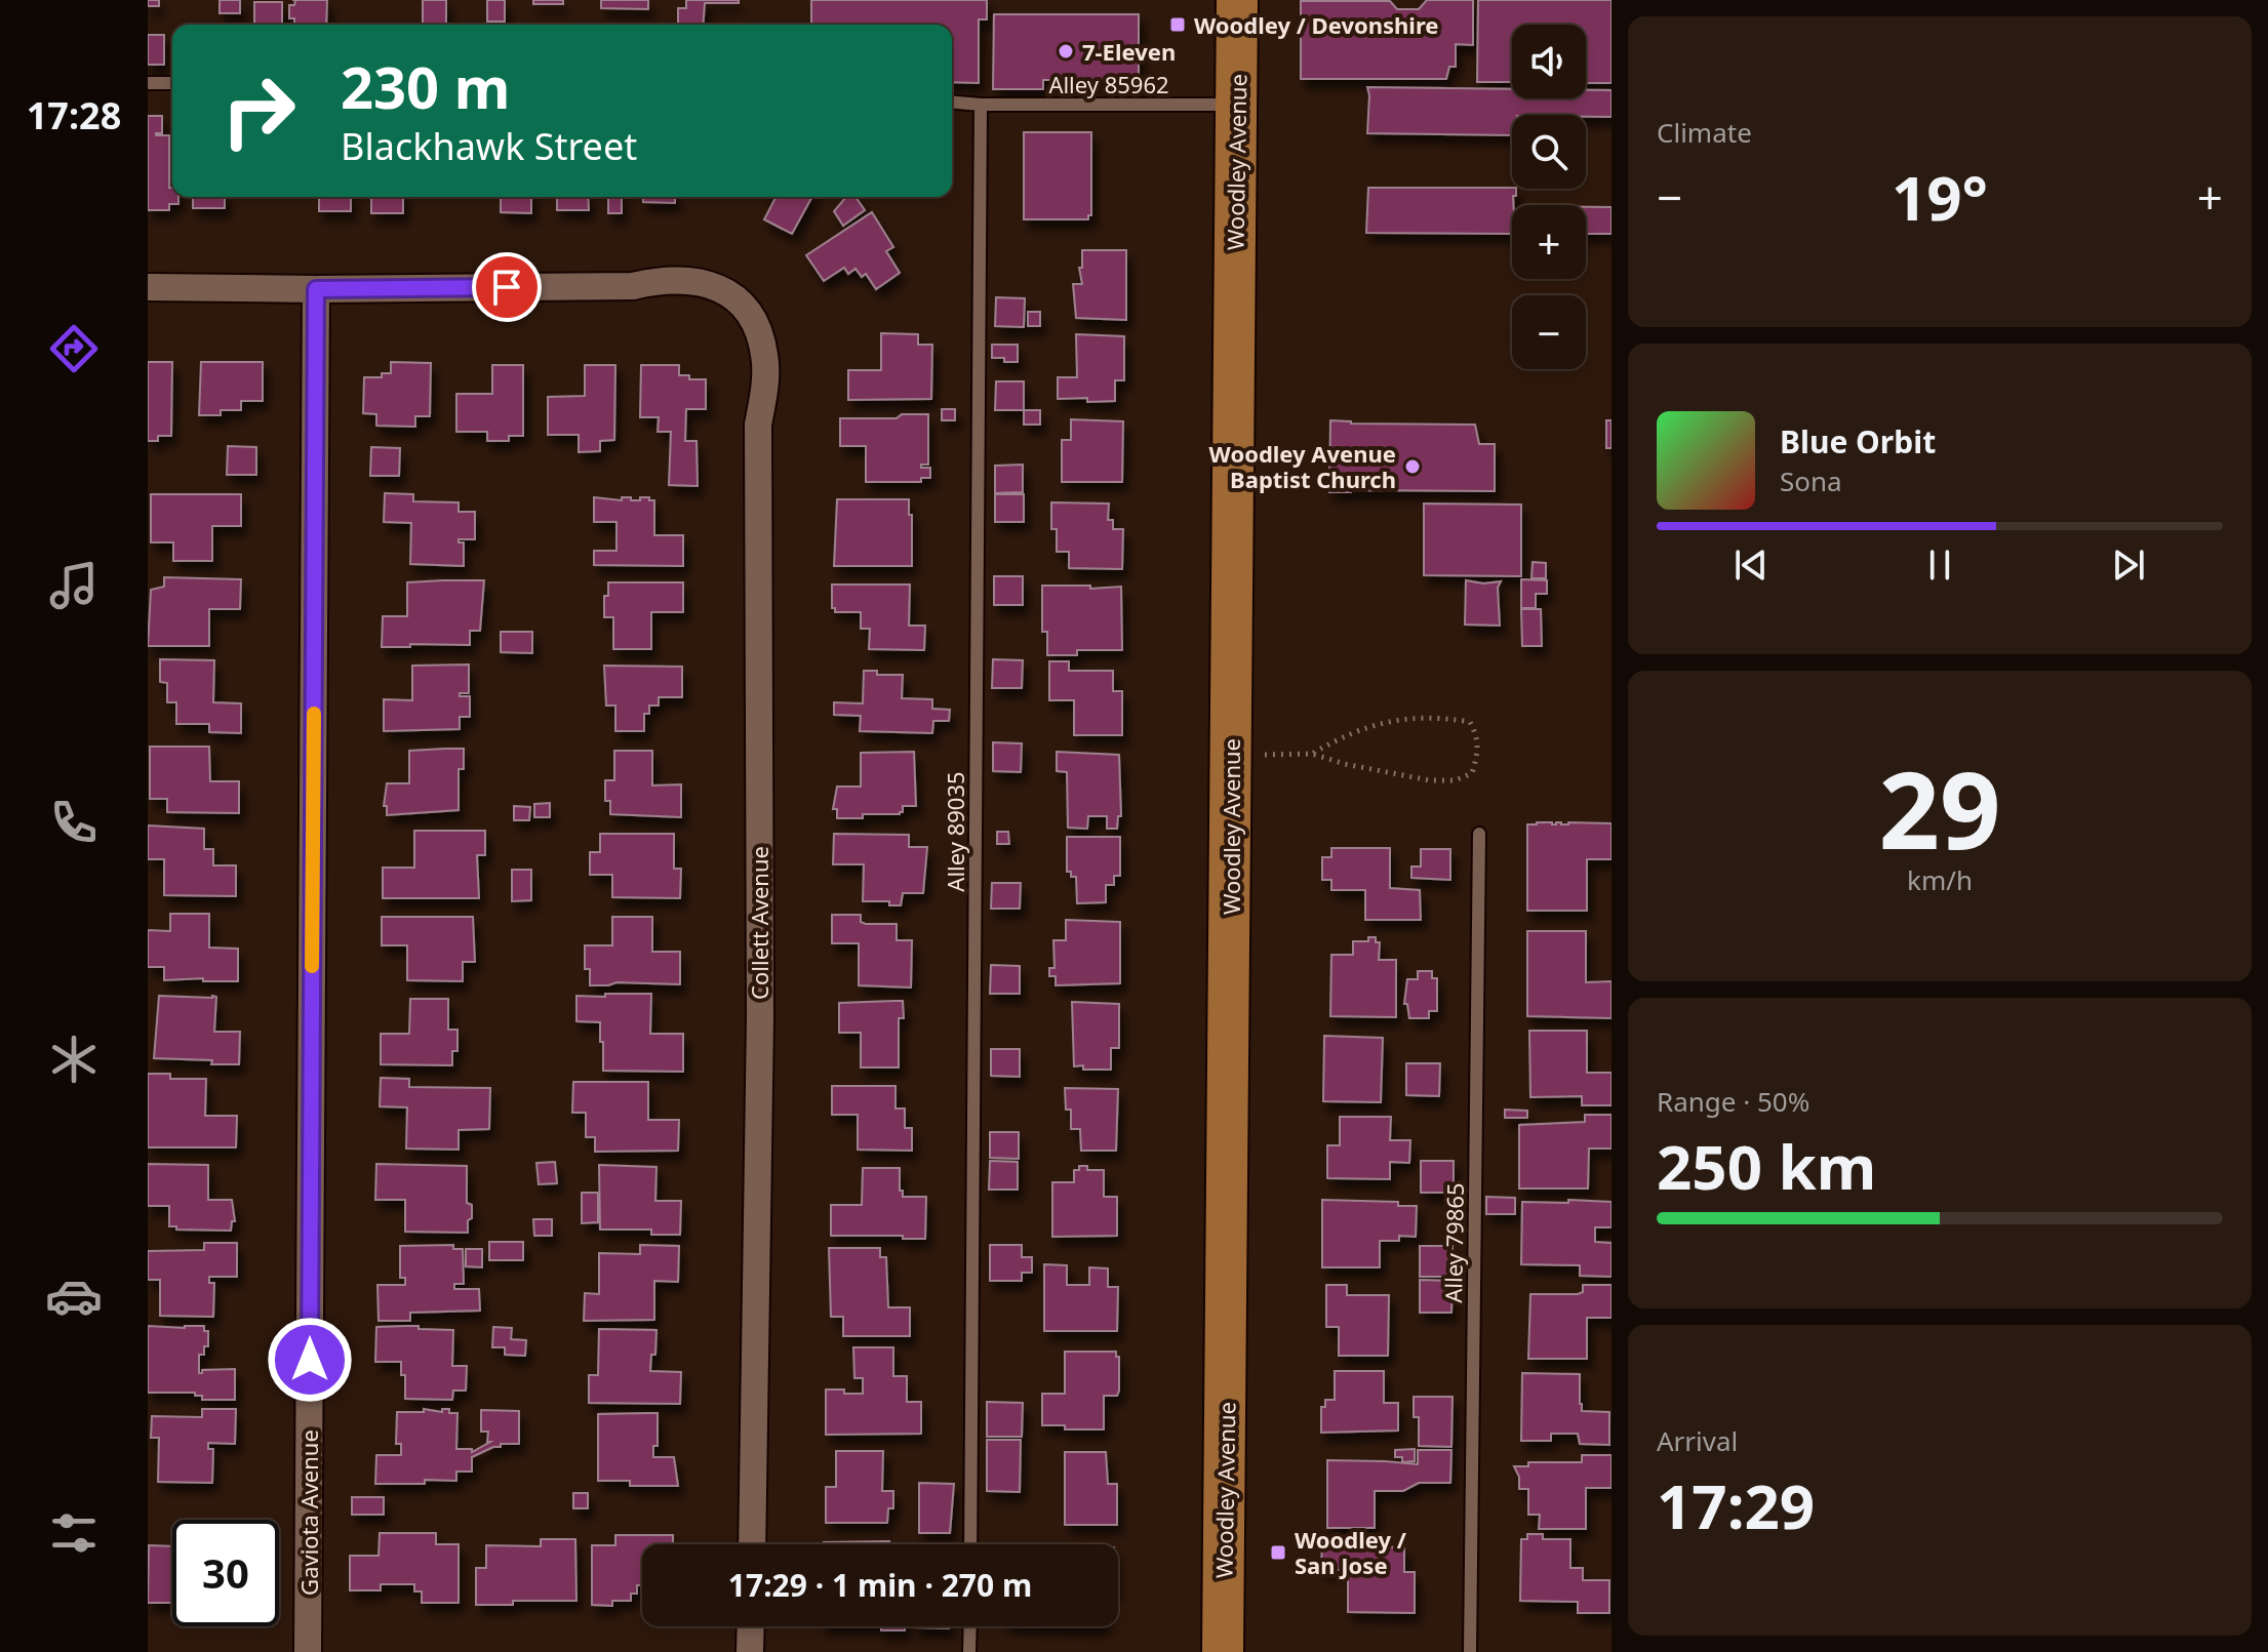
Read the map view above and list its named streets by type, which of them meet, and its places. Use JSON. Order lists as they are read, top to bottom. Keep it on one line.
{"streets":{"main road":["Woodley Avenue"],"street":["Collett Avenue","Gaviota Avenue"],"lane":["Alley 85962","Alley 89035","Alley 79865"]},"crossings":[["Alley 85962","Woodley Avenue"],["Alley 85962","Alley 89035"],["Collett Avenue","Gaviota Avenue"]],"places":{"transit":["Woodley / Devonshire","Woodley / San Jose"],"other":["7-Eleven","Woodley Avenue Baptist Church"]},"page":{"tabs":"17:28","tile":["Climate",["29","km/h"],["Range · 50%","250 km"],["Arrival","17:29"]],"map_buttons":["+","−"],"turn":["230 m","Blackhawk Street"],"heat":["−","19°","+"],"song":["Blue Orbit","Sona"],"limit":"30","trip":"17:29 · 1 min · 270 m"}}
